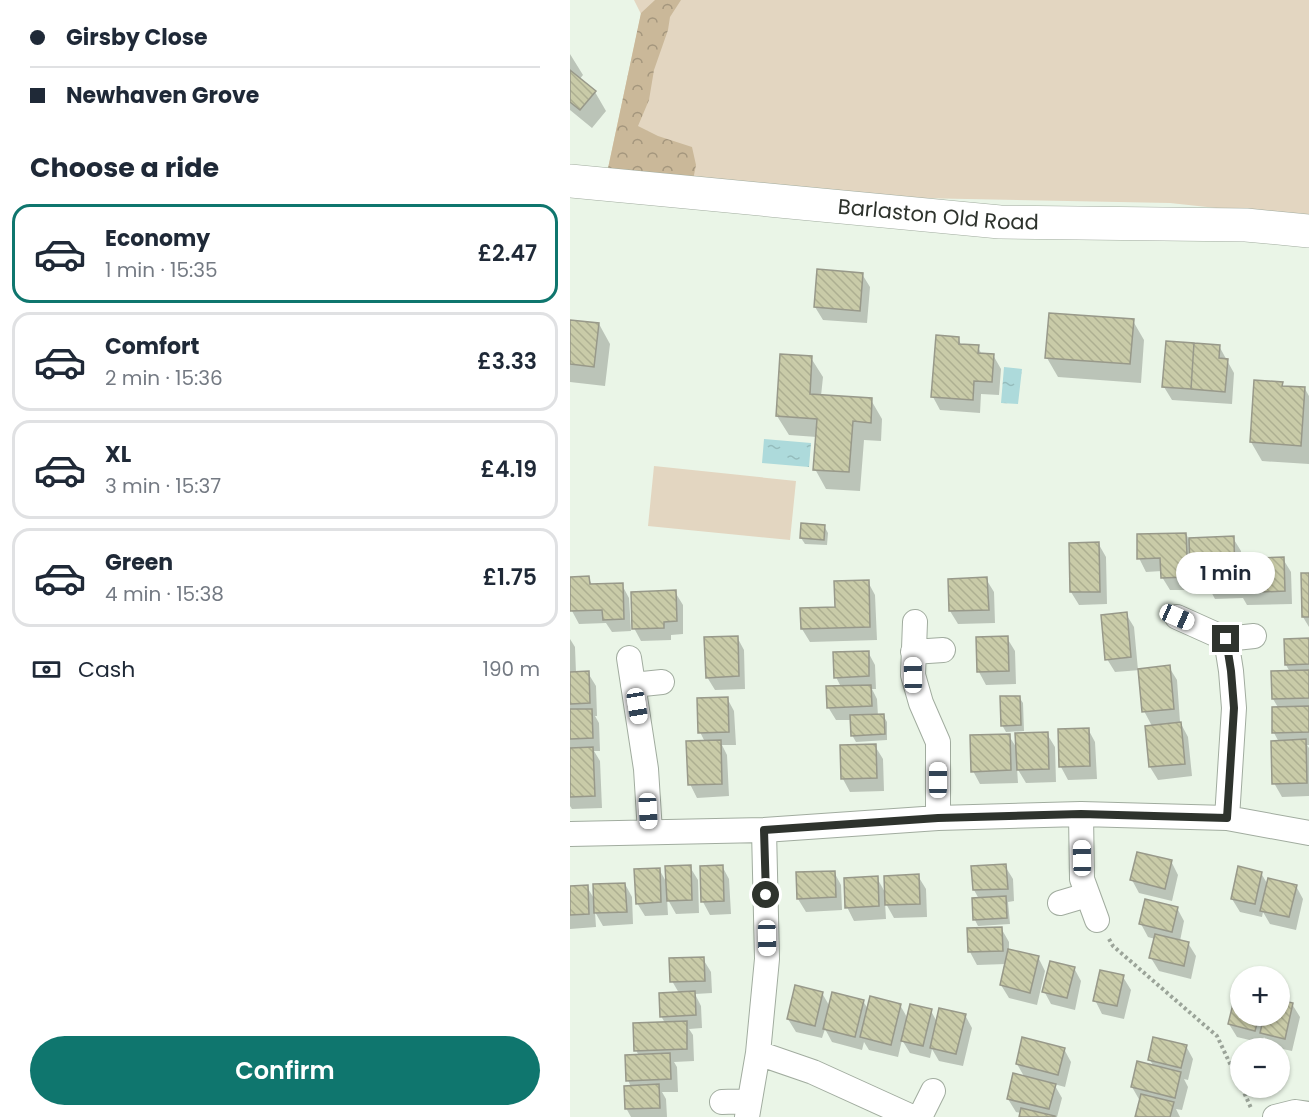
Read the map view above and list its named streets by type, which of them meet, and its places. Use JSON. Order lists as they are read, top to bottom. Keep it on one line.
{"streets":{"street":["Barlaston Old Road"]},"page":{"banner":["Girsby Close","Newhaven Grove"],"heading":"Choose a ride","list":[{"name":"Economy","note":"1 min · 15:35","value":"£2.47"},{"name":"Comfort","note":"2 min · 15:36","value":"£3.33"},{"name":"XL","note":"3 min · 15:37","value":"£4.19"},{"name":"Green","note":"4 min · 15:38","value":"£1.75"}],"bubble":"1 min","pay":["Cash","190 m"],"map_buttons":["+","−"],"buttons":"Confirm"}}
